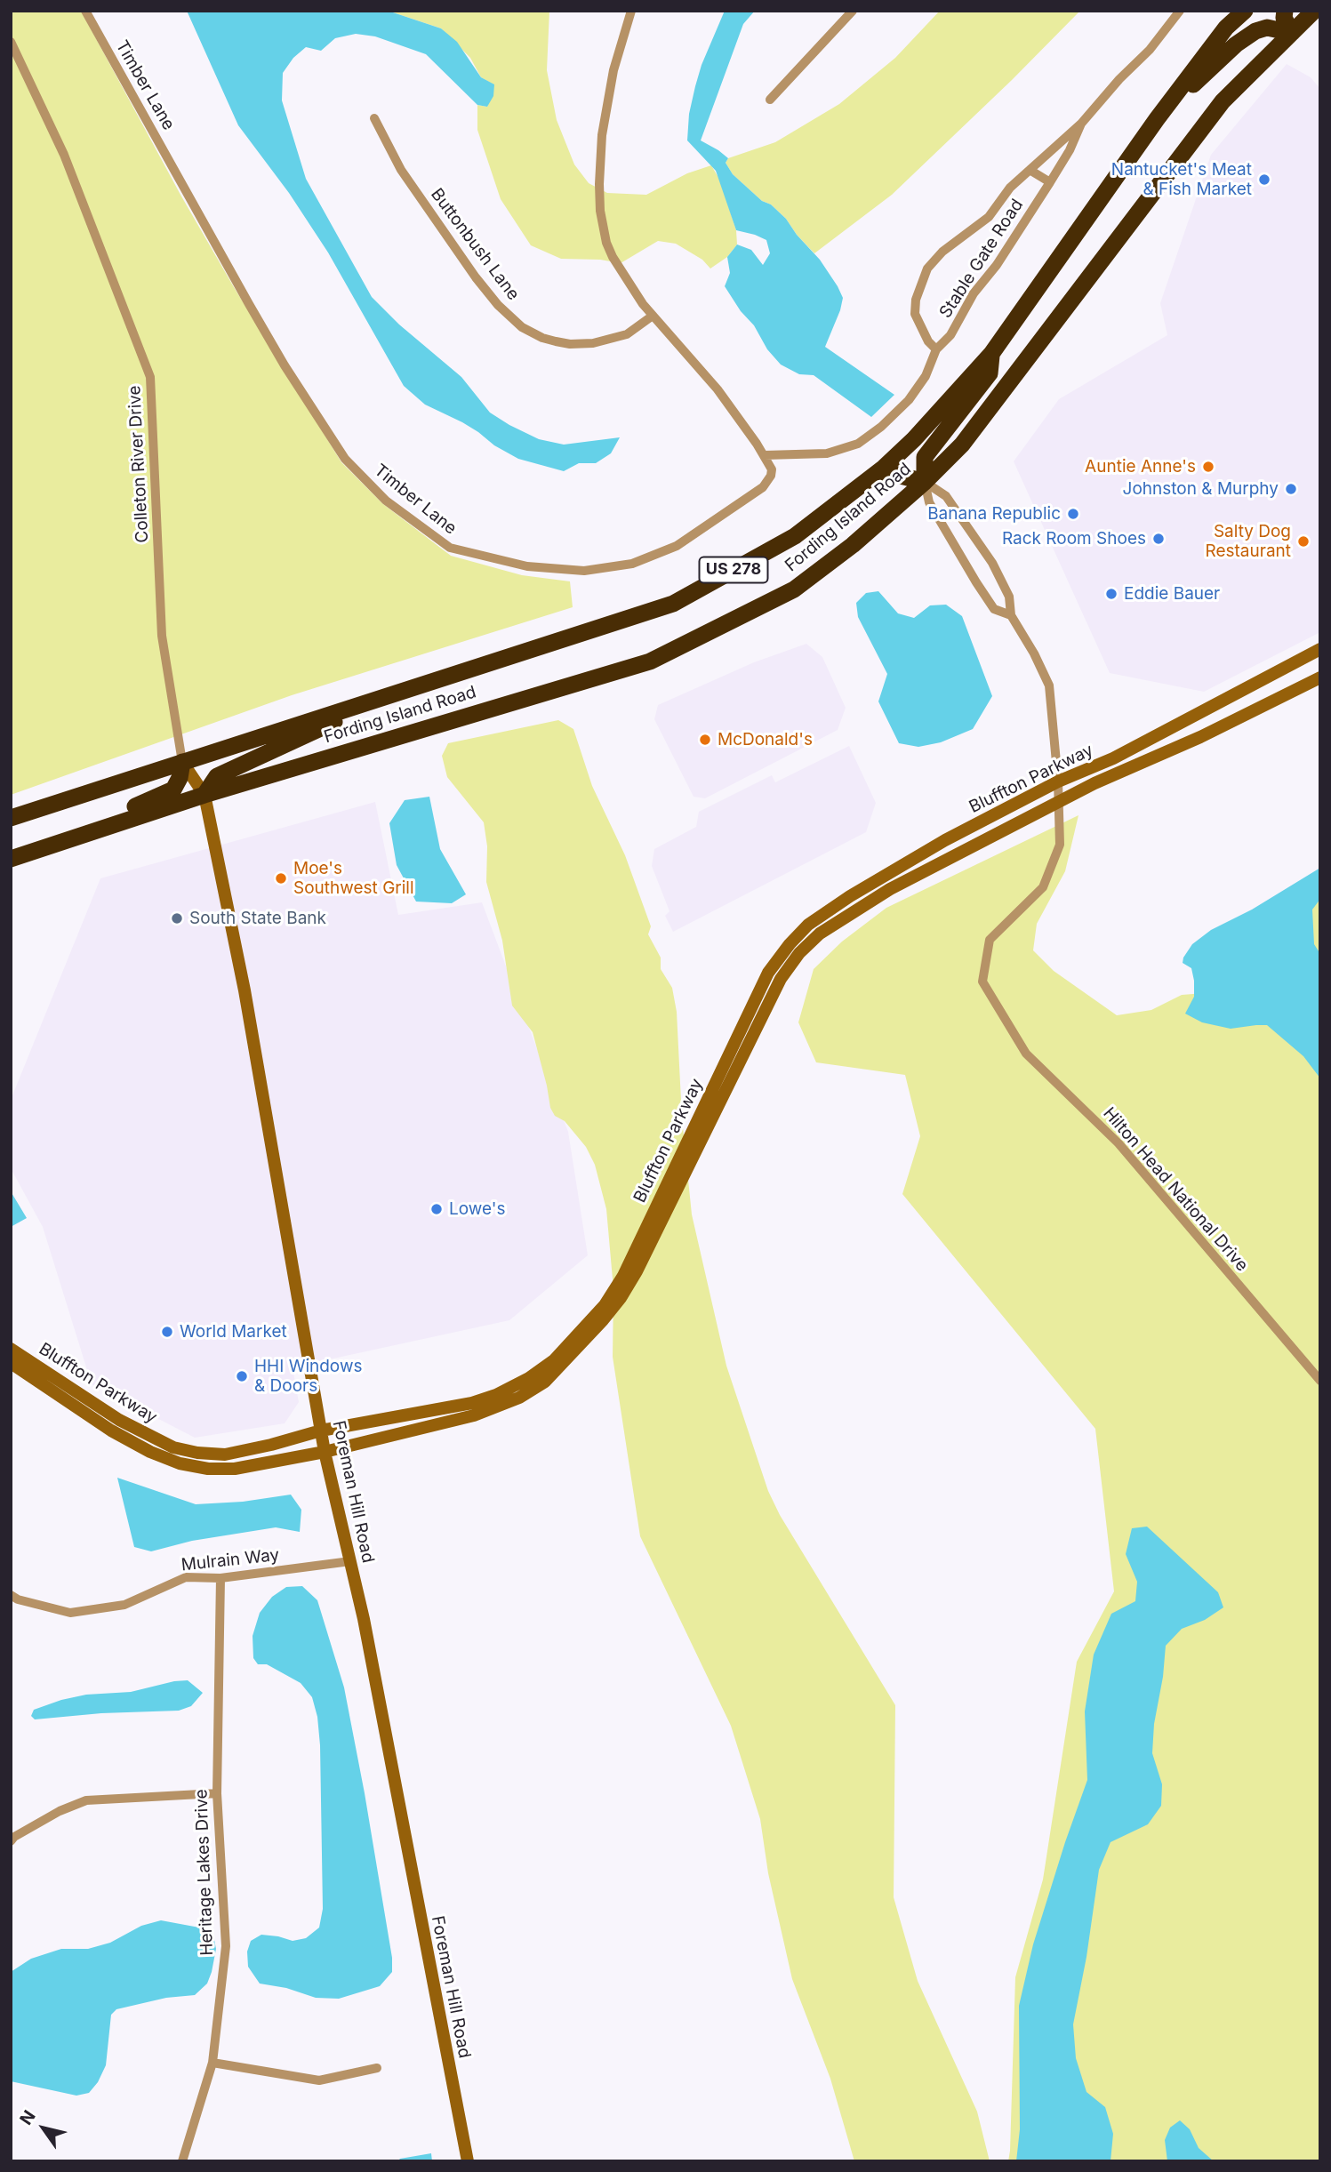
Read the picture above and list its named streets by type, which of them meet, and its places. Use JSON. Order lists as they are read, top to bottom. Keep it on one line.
{"streets":{"highway":["Fording Island Road","US 278"],"main road":["Bluffton Parkway","Foreman Hill Road"],"street":["Timber Lane","Buttonbush Lane","Stable Gate Road","Colleton River Drive","Hilton Head National Drive","Mulrain Way","Heritage Lakes Drive"]},"crossings":[["Timber Lane","Stable Gate Road"],["Colleton River Drive","Fording Island Road"],["Colleton River Drive","Foreman Hill Road"],["Fording Island Road","Hilton Head National Drive"],["Fording Island Road","Foreman Hill Road"],["Bluffton Parkway","Hilton Head National Drive"],["Bluffton Parkway","Foreman Hill Road"],["Foreman Hill Road","Mulrain Way"],["Mulrain Way","Heritage Lakes Drive"]],"places":["Nantucket's Meat & Fish Market","Auntie Anne's","Johnston & Murphy","Banana Republic","Rack Room Shoes","Salty Dog Restaurant","Eddie Bauer","McDonald's","Moe's Southwest Grill","South State Bank","Lowe's","World Market","HHI Windows & Doors"],"north":"top left"}
